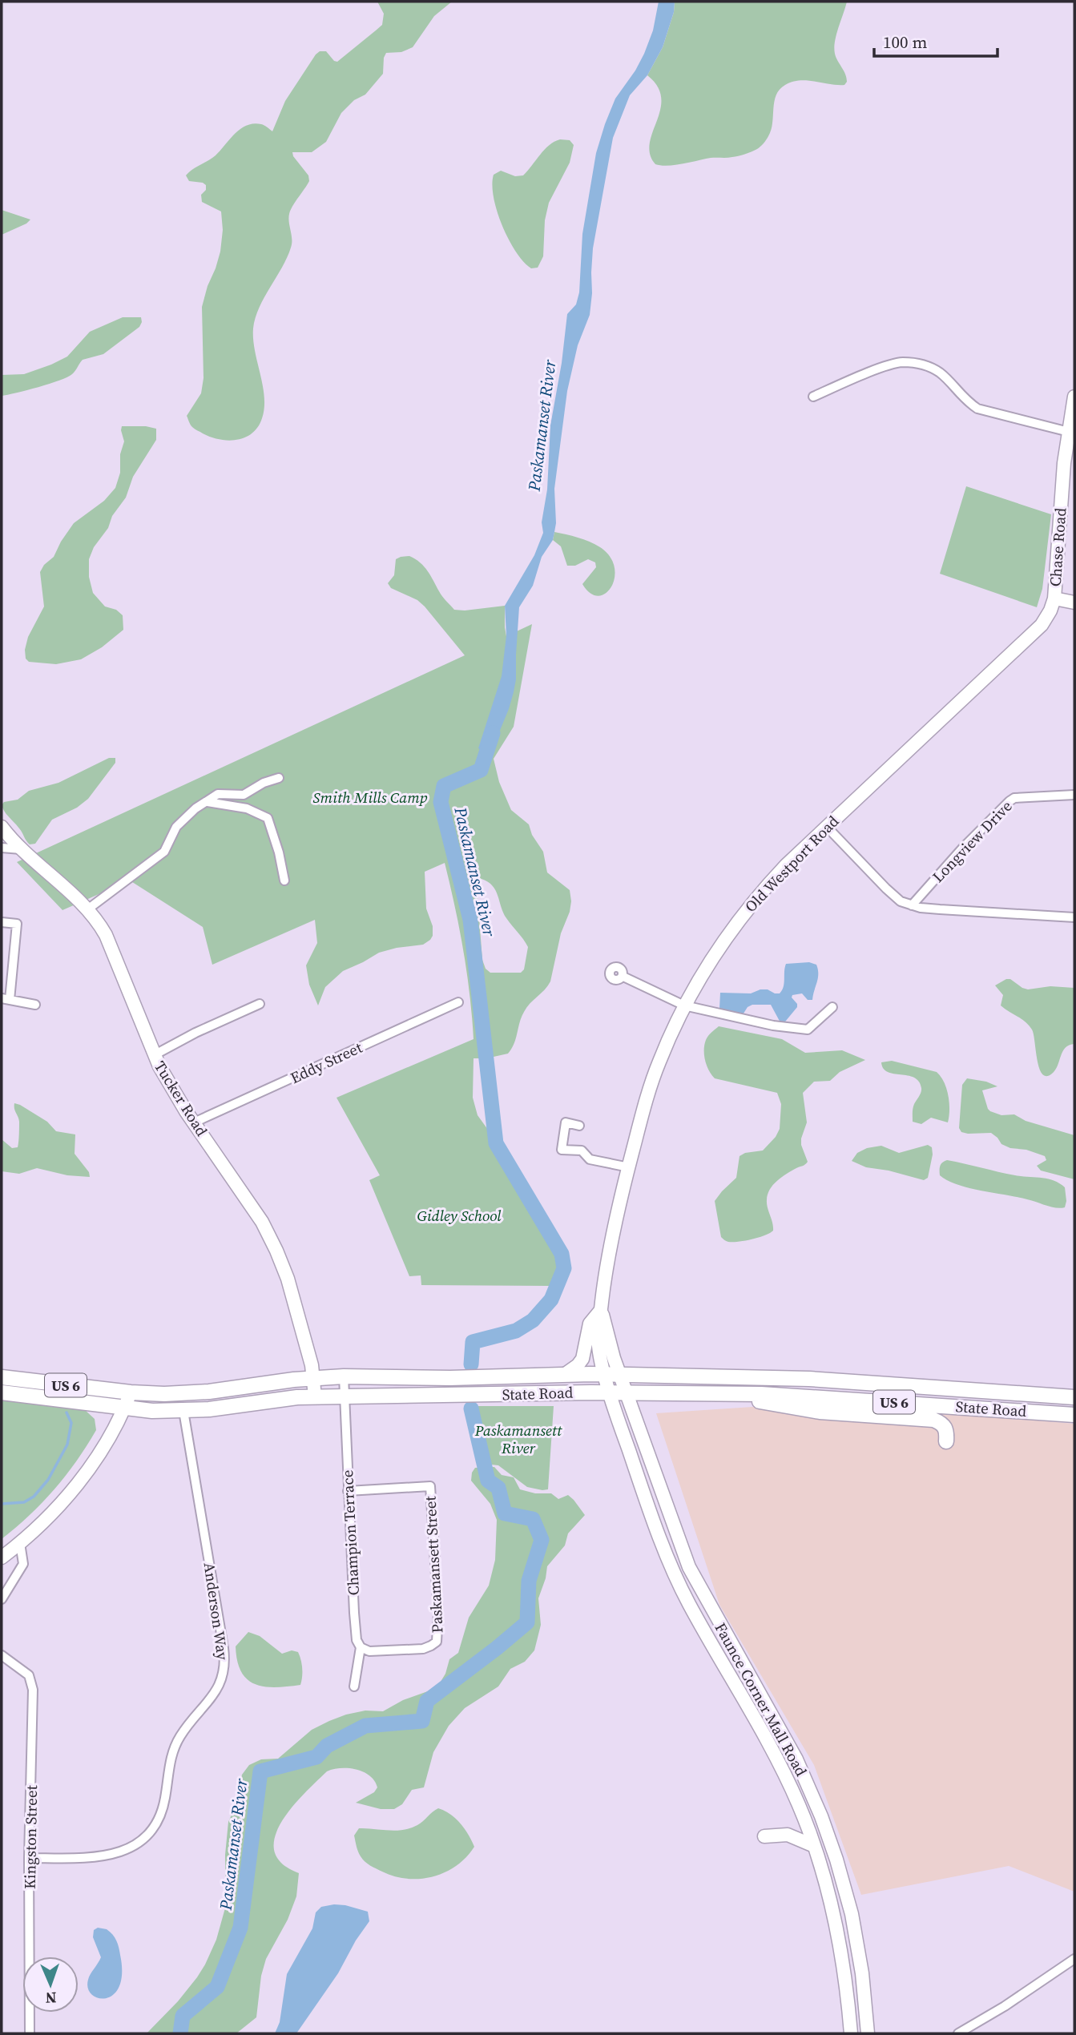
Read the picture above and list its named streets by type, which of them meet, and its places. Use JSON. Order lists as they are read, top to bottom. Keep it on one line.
{"streets":{"main road":["Chase Road","Old Westport Road","Tucker Road","US 6","State Road","Faunce Corner Mall Road"],"street":["Longview Drive","Eddy Street","Champion Terrace","Paskamansett Street","Anderson Way","Kingston Street"]},"crossings":[["Chase Road","Old Westport Road"],["Old Westport Road","State Road"],["Old Westport Road","Faunce Corner Mall Road"],["Eddy Street","Tucker Road"],["Tucker Road","State Road"],["State Road","Champion Terrace"],["State Road","Anderson Way"],["State Road","Faunce Corner Mall Road"],["Champion Terrace","Paskamansett Street"],["Anderson Way","Kingston Street"]],"water":["Paskamanset River"],"parks":["Smith Mills Camp","Gidley School","Paskamansett River"],"scale_bar":"100 m","north":"bottom"}
